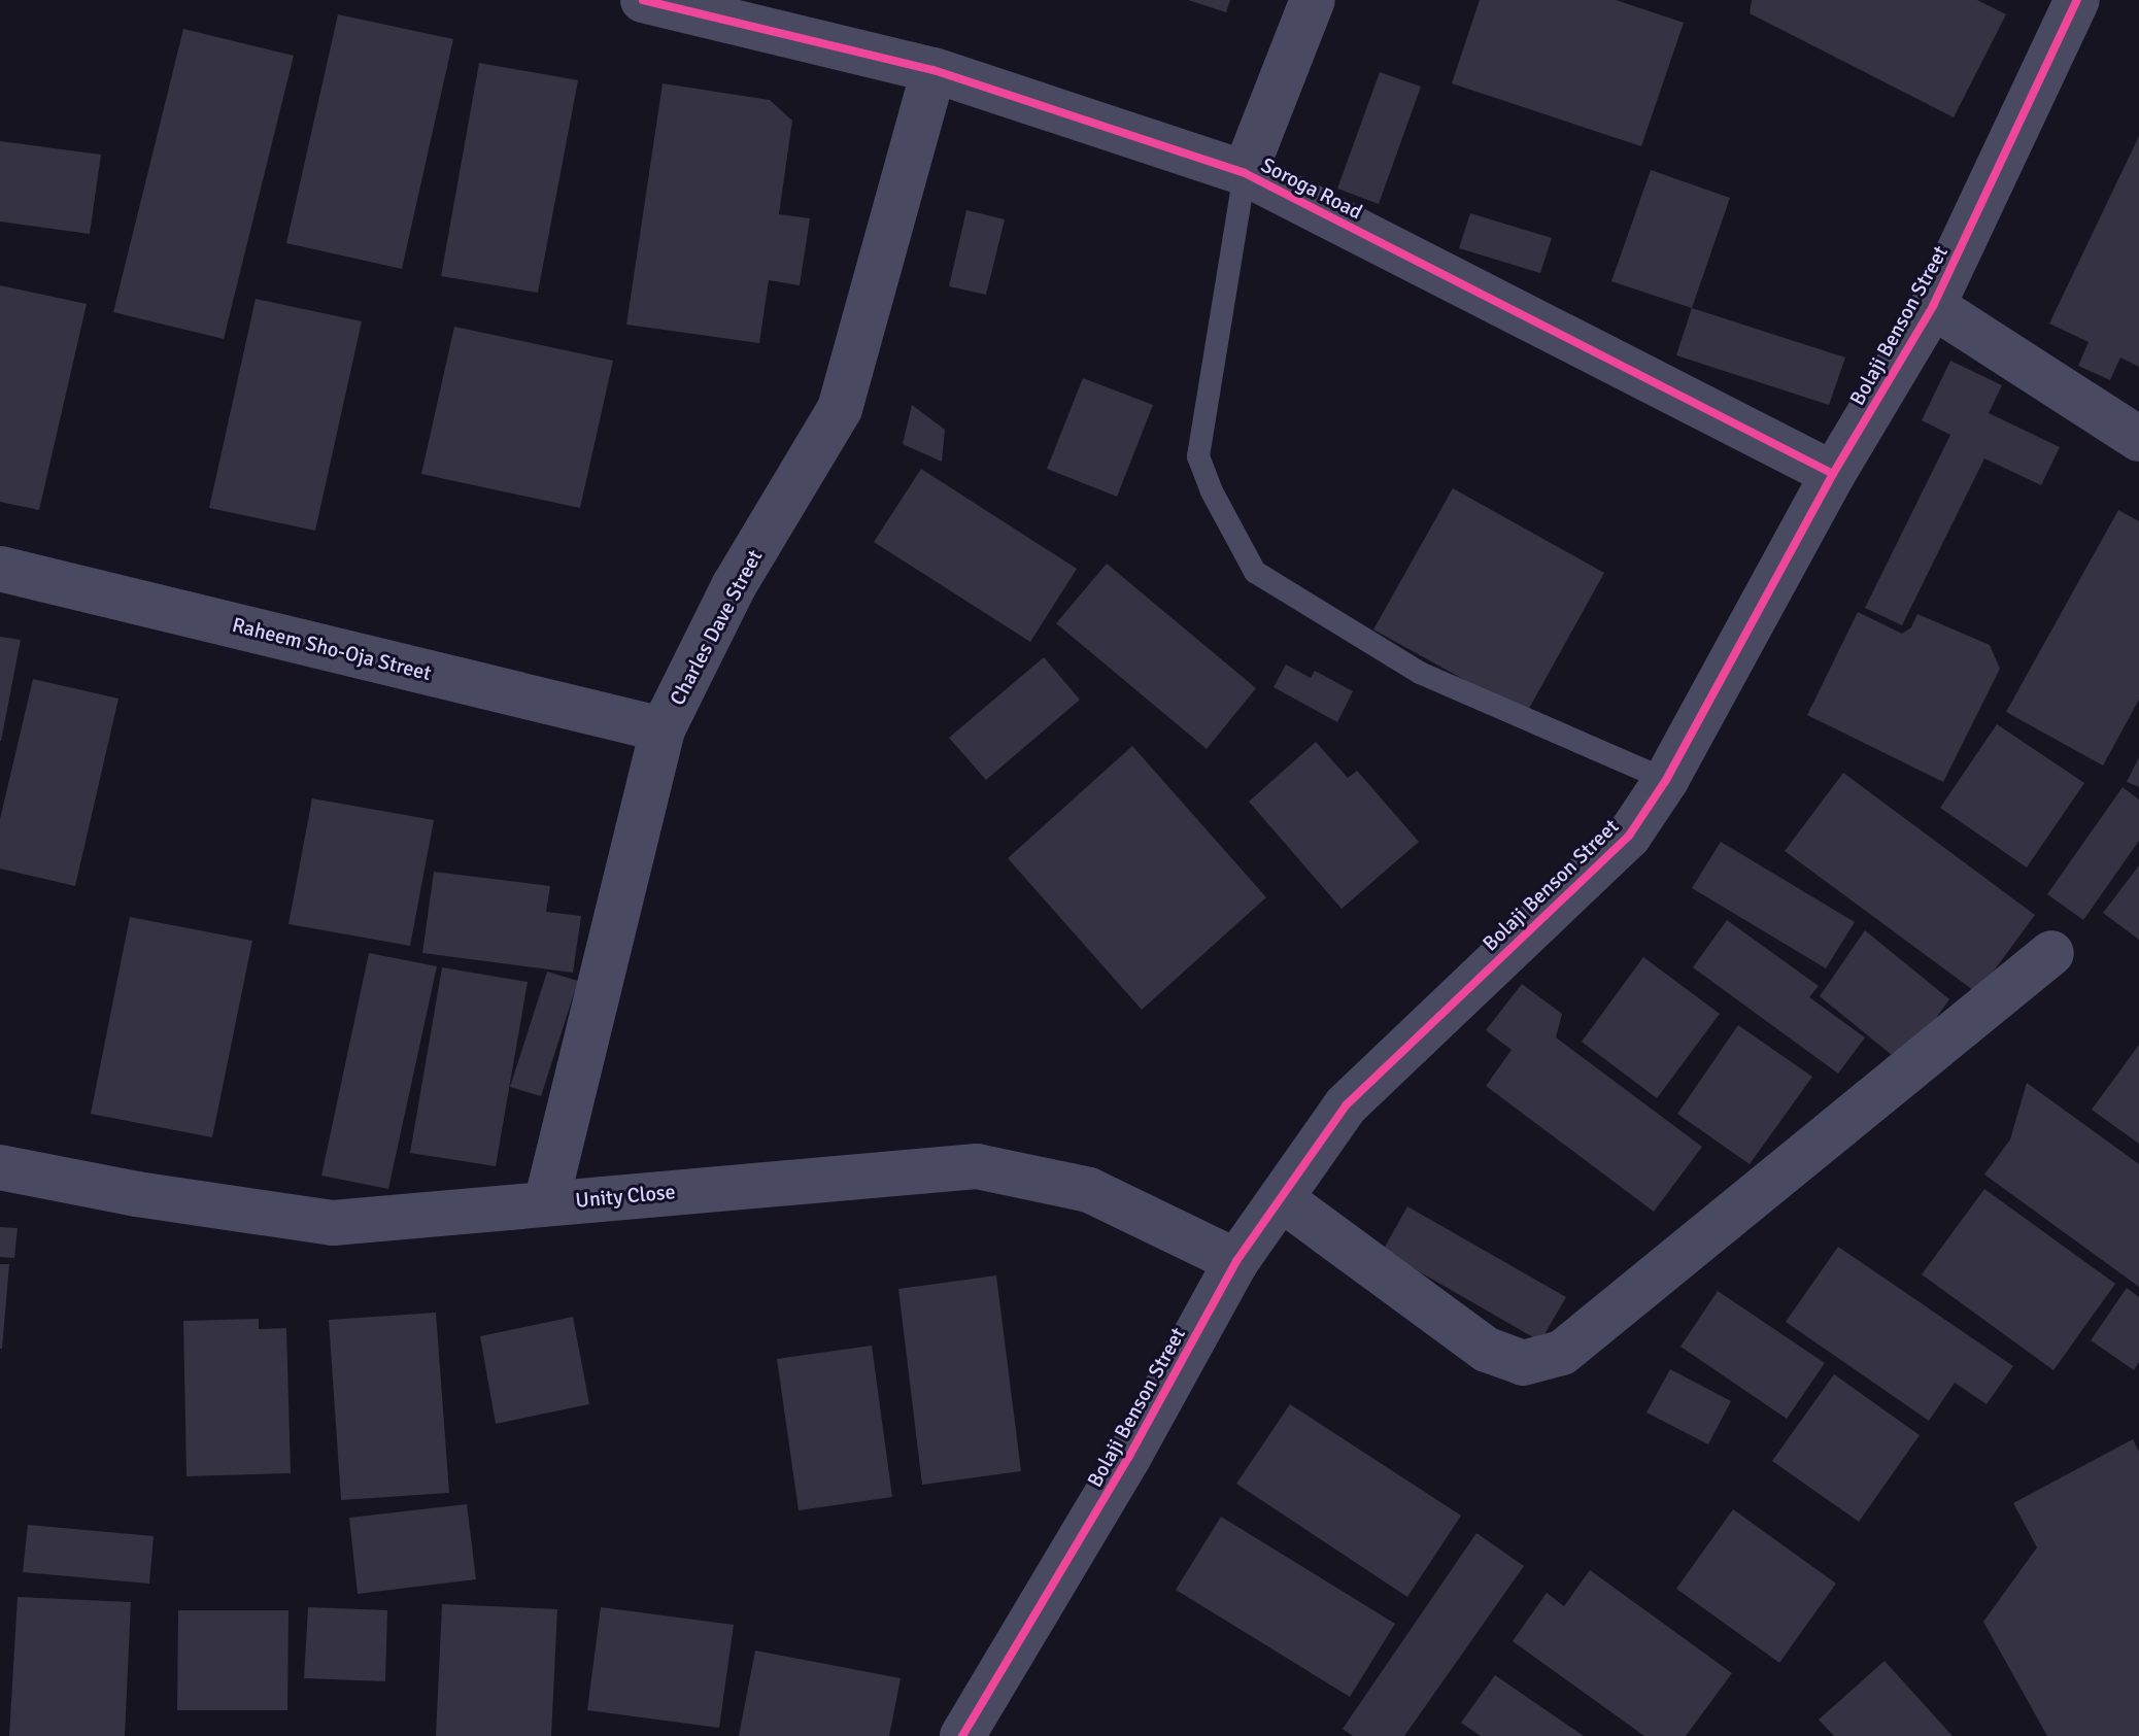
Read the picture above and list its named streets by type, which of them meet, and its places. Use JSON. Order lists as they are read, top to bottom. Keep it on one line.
{"streets":{"street":["Soroga Road","Bolaji Benson Street","Charles Dave Street","Raheem Sho-Oja Street","Unity Close"]},"crossings":[["Soroga Road","Bolaji Benson Street"],["Soroga Road","Charles Dave Street"],["Bolaji Benson Street","Unity Close"],["Charles Dave Street","Raheem Sho-Oja Street"],["Charles Dave Street","Unity Close"]]}
